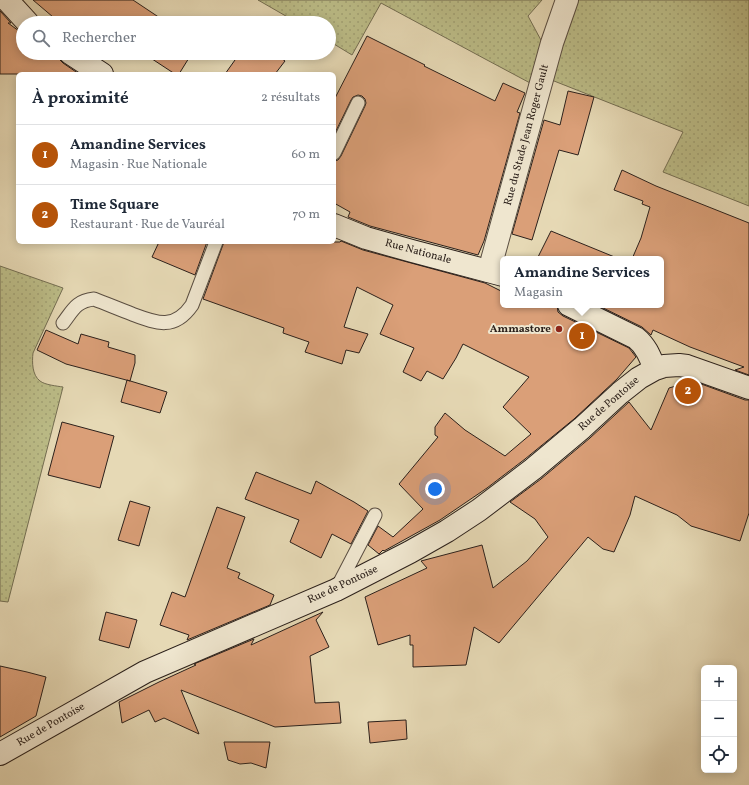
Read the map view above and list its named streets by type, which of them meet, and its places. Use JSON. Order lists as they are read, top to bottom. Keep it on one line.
{"streets":{"street":["Rue du Stade Jean Roger Gault","Rue Nationale","Rue de Pontoise"]},"crossings":[["Rue du Stade Jean Roger Gault","Rue Nationale"]],"places":["Ammastore"],"page":{"search":"Rechercher","heading":["À proximité","2 résultats"],"list":[{"mark":"1","name":"Amandine Services","note":"Magasin · Rue Nationale","value":"60 m"},{"mark":"2","name":"Time Square","note":"Restaurant · Rue de Vauréal","value":"70 m"}],"popup":["Amandine Services","Magasin"],"pins":["1","2"],"map_buttons":["+","−"]}}
